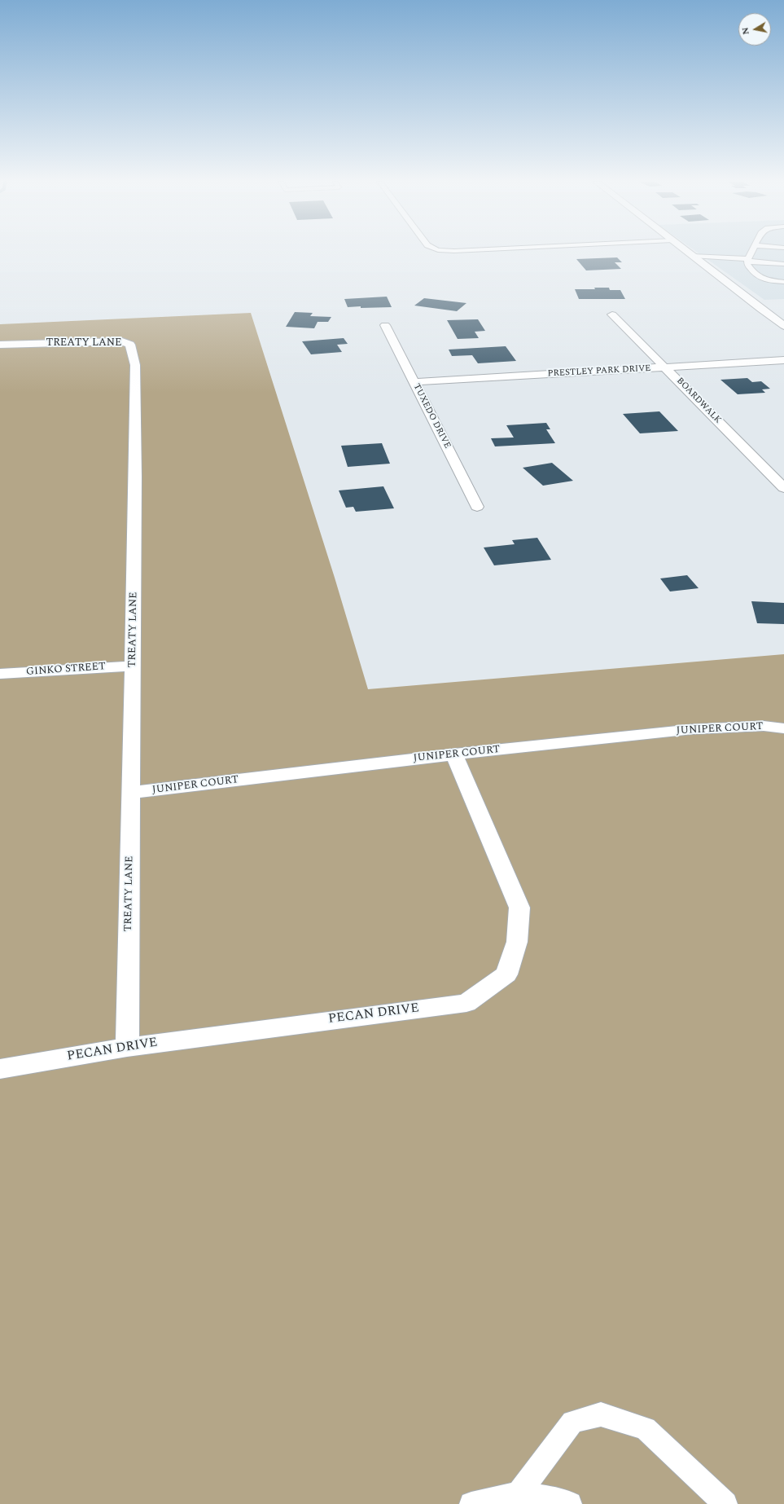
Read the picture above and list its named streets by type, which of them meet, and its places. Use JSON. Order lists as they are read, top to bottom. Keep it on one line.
{"streets":{"street":["TREATY LANE","PRESTLEY PARK DRIVE","BOARDWALK","TUXEDO DRIVE","GINKO STREET","JUNIPER COURT","PECAN DRIVE"]},"crossings":[["TREATY LANE","GINKO STREET"],["TREATY LANE","JUNIPER COURT"],["TREATY LANE","PECAN DRIVE"],["PRESTLEY PARK DRIVE","BOARDWALK"],["PRESTLEY PARK DRIVE","TUXEDO DRIVE"],["JUNIPER COURT","PECAN DRIVE"]],"north":"left"}
